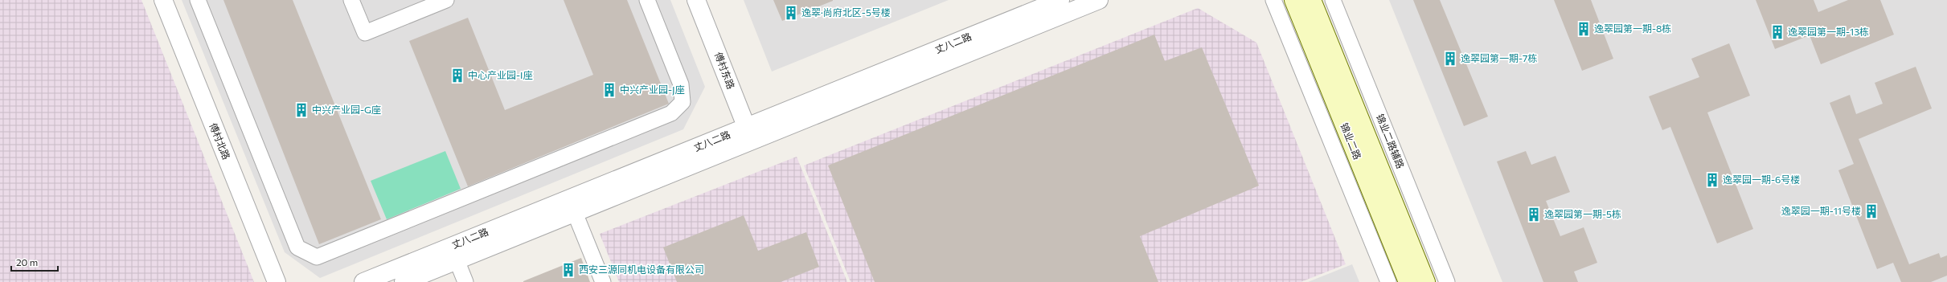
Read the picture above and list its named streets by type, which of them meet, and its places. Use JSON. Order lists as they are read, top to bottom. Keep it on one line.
{"streets":{"main road":["锦业二路"],"street":["丈八二路","傅村东路","傅村北路","锦业二路辅路"]},"crossings":[["丈八二路","傅村东路"]],"places":{"building":["逸翠·尚府北区-5号楼","逸翠园第一期-8栋","逸翠园第一期-13栋","逸翠园第一期-7栋","中心产业园-I座","中兴产业园-J座","中兴产业园-G座","逸翠园一期-6号楼","逸翠园一期-11号楼","逸翠园第一期-5栋","西安三源同机电设备有限公司"]},"scale_bar":"20 m"}
